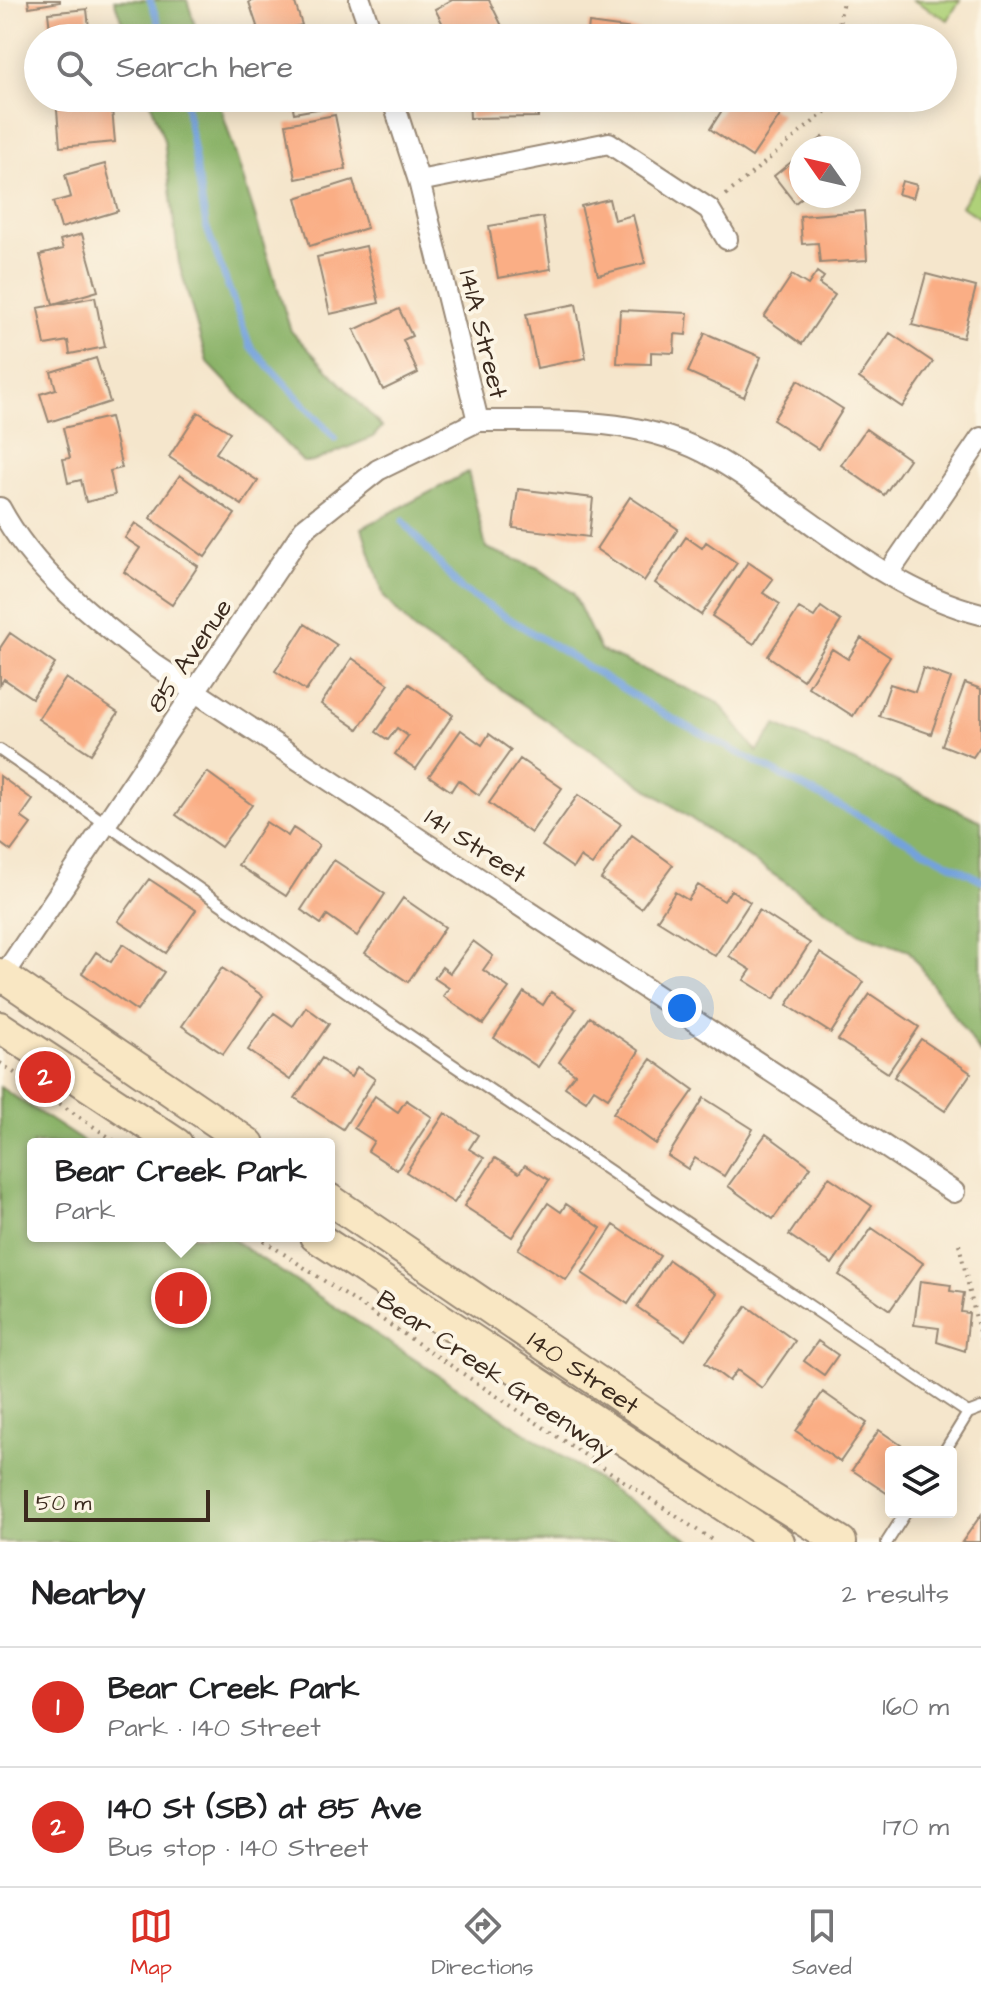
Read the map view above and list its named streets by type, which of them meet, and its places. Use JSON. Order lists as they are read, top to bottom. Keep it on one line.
{"streets":{"main road":["140 Street"],"street":["141A Street","85 Avenue","141 Street"],"path":["Bear Creek Greenway"]},"crossings":[["141A Street","85 Avenue"],["85 Avenue","141 Street"]],"scale_bar":"50 m","north":"top left","page":{"search":"Search here","pins":["2","1"],"popup":["Bear Creek Park","Park"],"scale":"50 m","heading":["Nearby","2 results"],"list":[{"mark":"1","name":"Bear Creek Park","note":"Park · 140 Street","value":"160 m"},{"mark":"2","name":"140 St (SB) at 85 Ave","note":"Bus stop · 140 Street","value":"170 m"}],"nav":["Map","Directions","Saved"]}}
